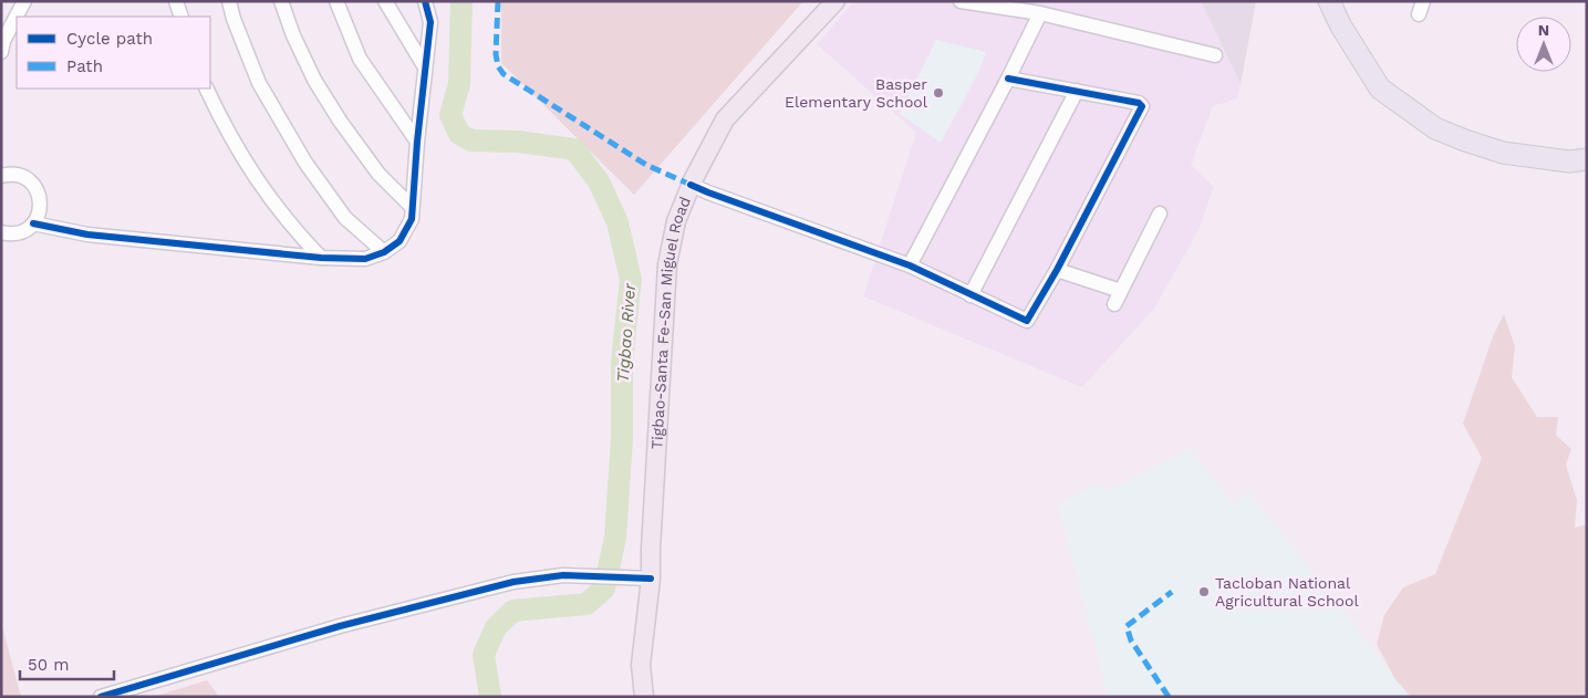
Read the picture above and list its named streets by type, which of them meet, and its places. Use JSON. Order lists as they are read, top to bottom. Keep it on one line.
{"streets":{"main road":["Tigbao-Santa Fe-San Miguel Road"]},"water":["Tigbao River"],"places":["Basper Elementary School","Tacloban National Agricultural School"],"legend":["Cycle path","Path"],"scale_bar":"50 m","north":"top"}
